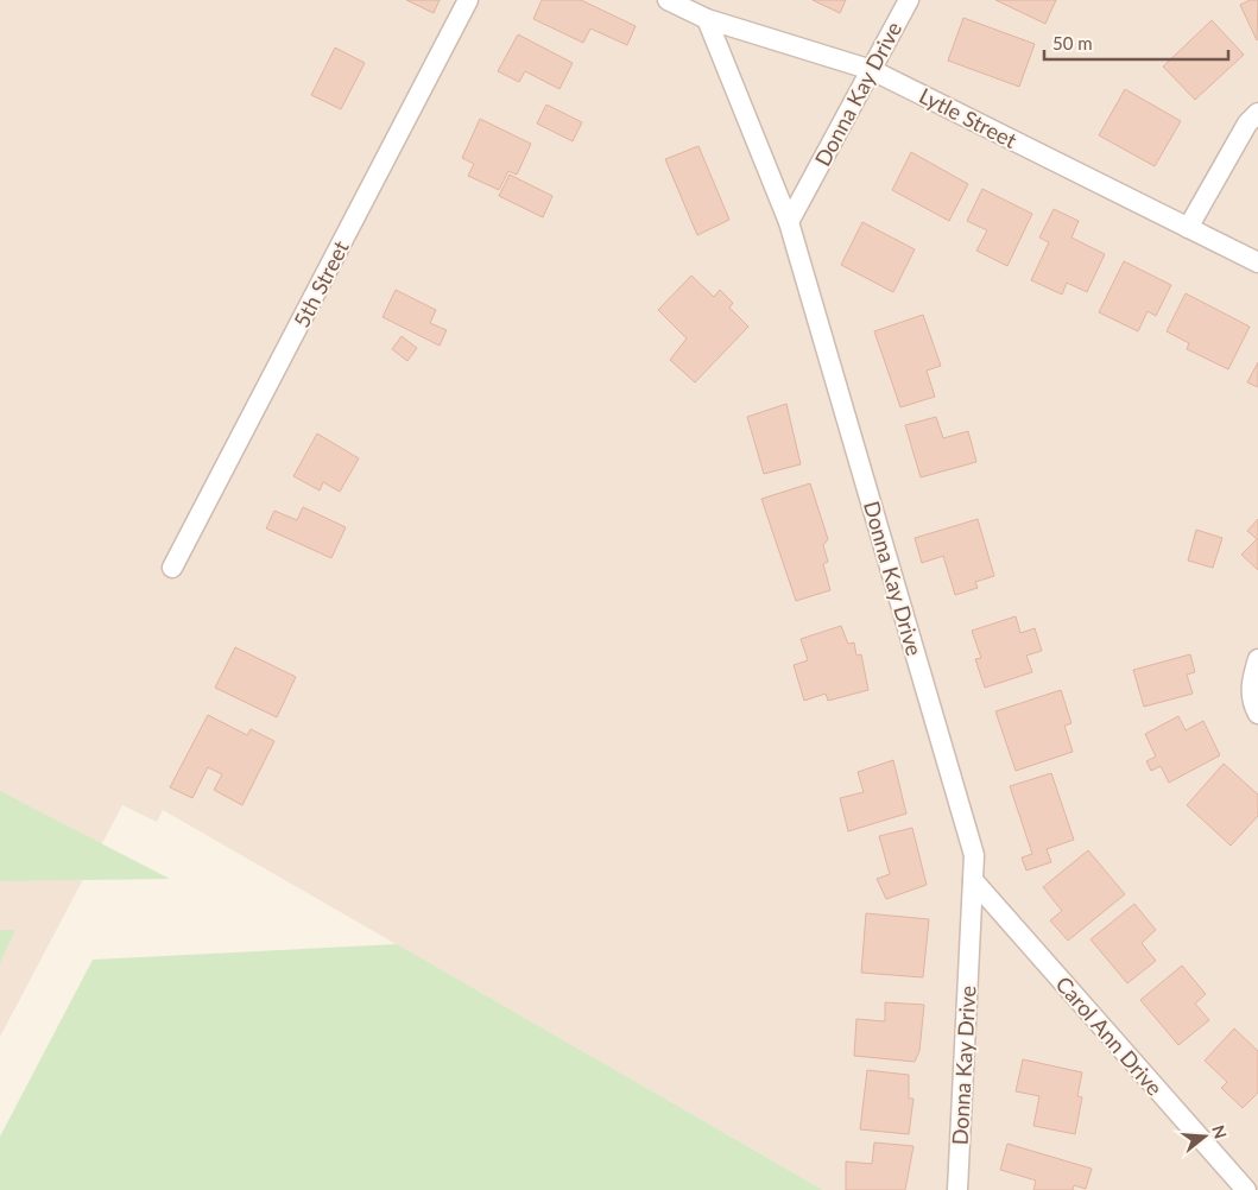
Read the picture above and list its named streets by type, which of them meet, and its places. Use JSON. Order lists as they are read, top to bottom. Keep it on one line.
{"streets":{"street":["Donna Kay Drive","Lytle Street","5th Street","Carol Ann Drive"]},"crossings":[["Donna Kay Drive","Lytle Street"],["Donna Kay Drive","Carol Ann Drive"]],"scale_bar":"50 m","north":"right"}
